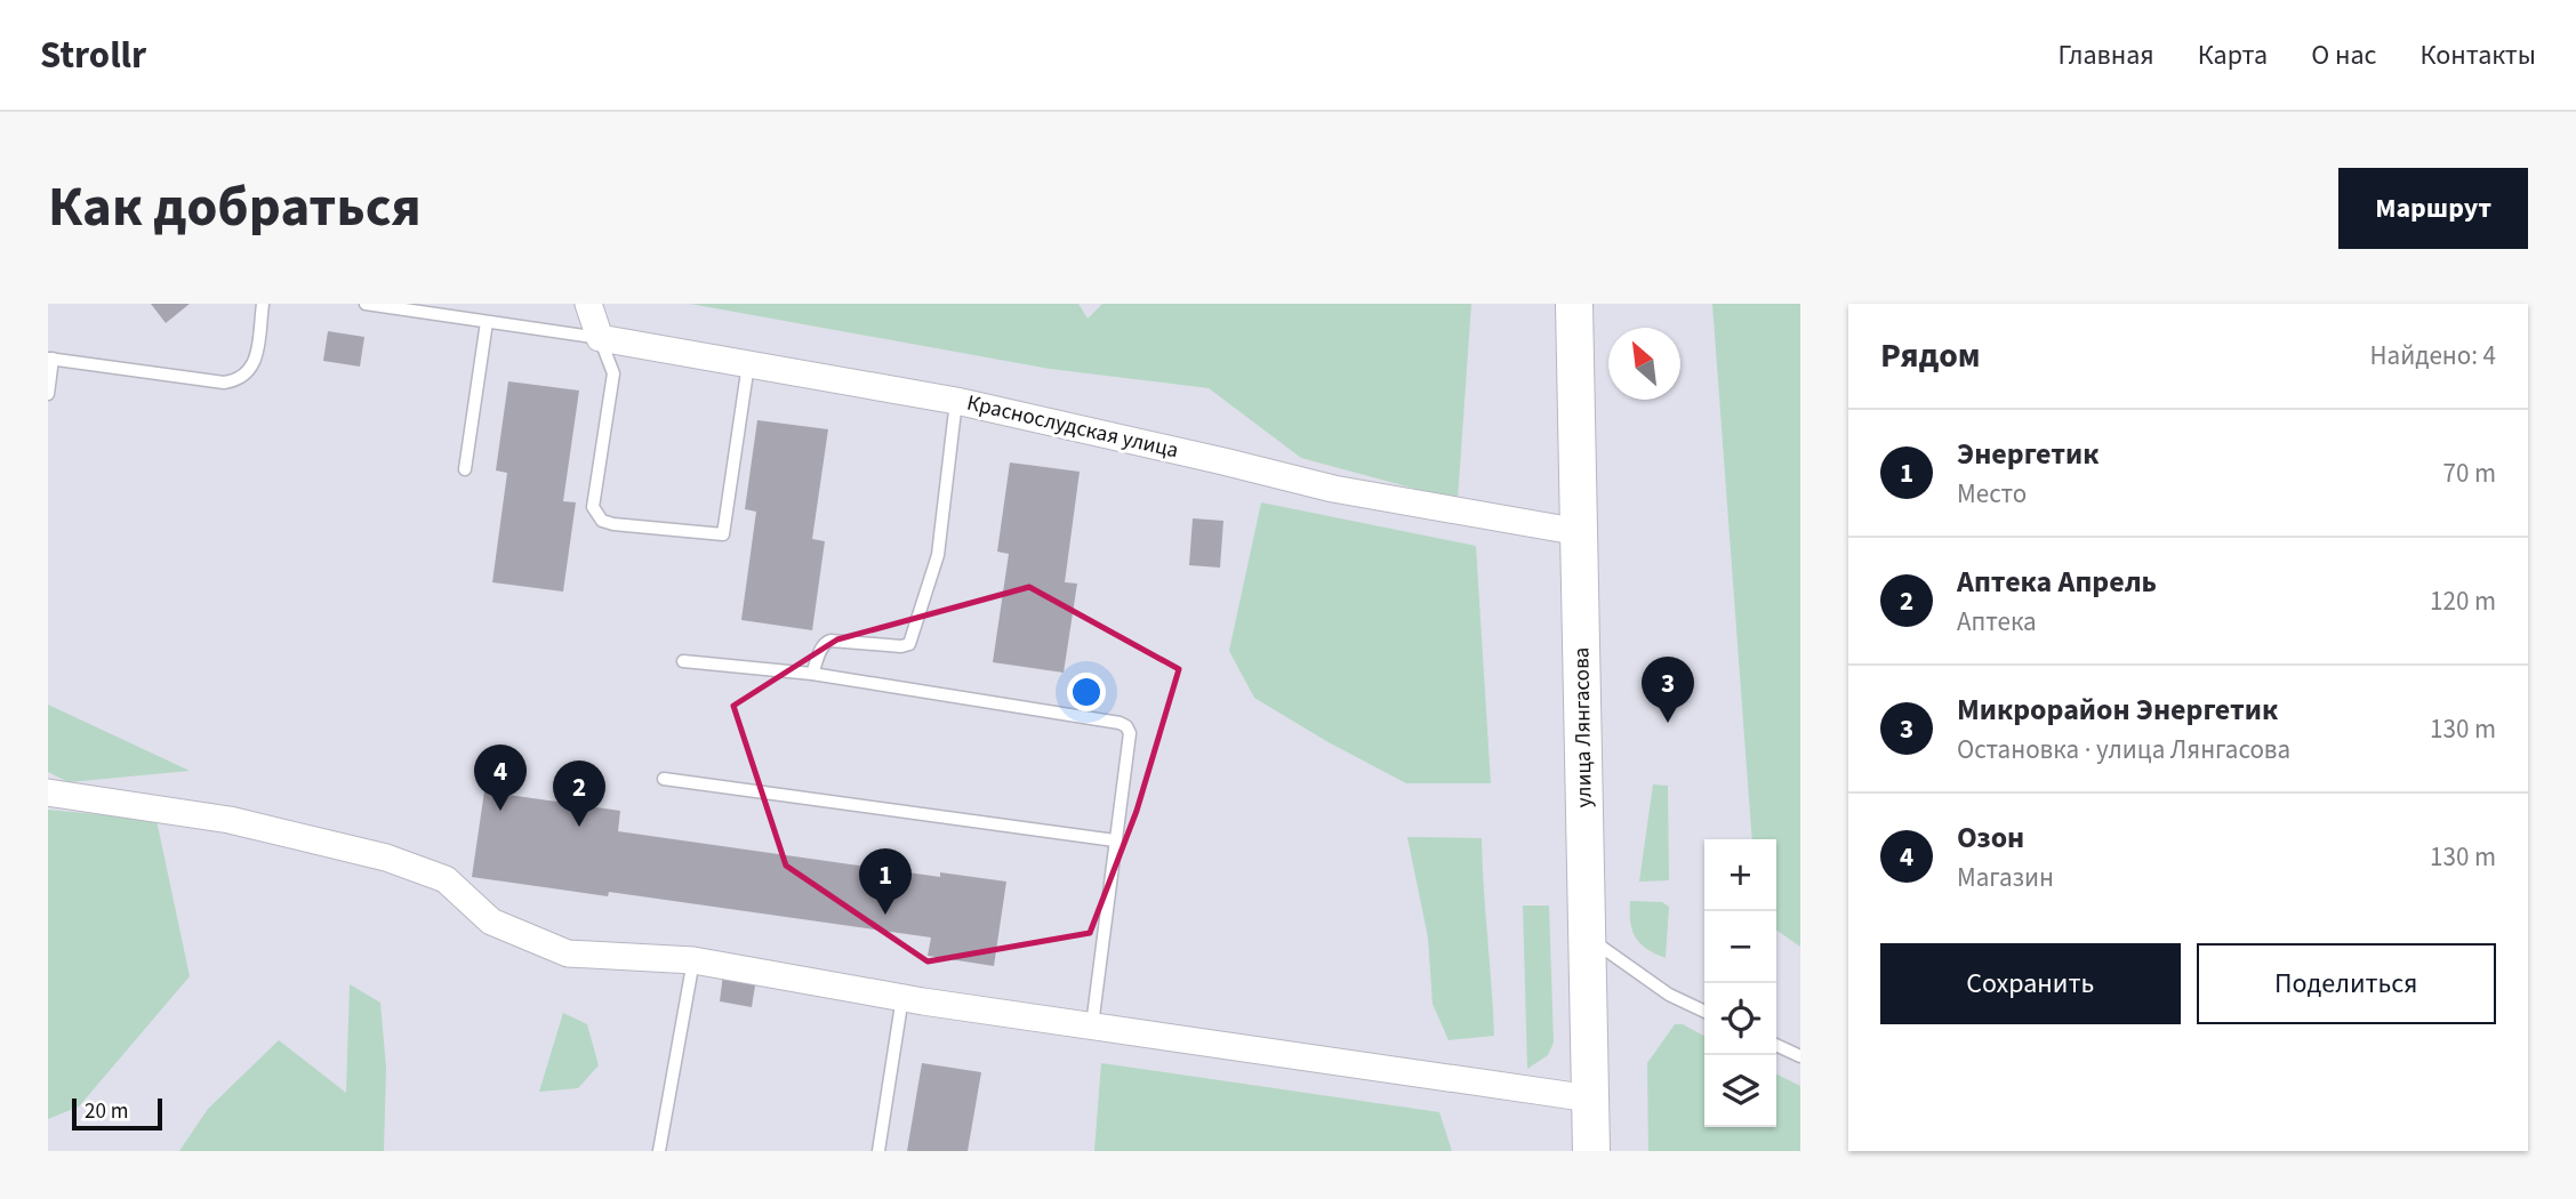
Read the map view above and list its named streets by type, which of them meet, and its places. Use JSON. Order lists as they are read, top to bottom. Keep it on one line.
{"streets":{"main road":["улица Лянгасова"],"street":["Краснослудская улица"]},"crossings":[["Краснослудская улица","улица Лянгасова"]],"scale_bar":"20 m","north":"top left","page":{"header":"Strollr","nav":["Главная","Карта","О нас","Контакты"],"title":"Как добраться","buttons":["Маршрут",["Сохранить","Поделиться"]],"heading":["Рядом","Найдено: 4"],"list":[{"mark":"1","name":"Энергетик","note":"Место","value":"70 m"},{"mark":"2","name":"Аптека Апрель","note":"Аптека","value":"120 m"},{"mark":"3","name":"Микрорайон Энергетик","note":"Остановка · улица Лянгасова","value":"130 m"},{"mark":"4","name":"Озон","note":"Магазин","value":"130 m"}],"pins":["3","4","2","1"],"map_buttons":["+","−"],"scale":"20 m"}}
